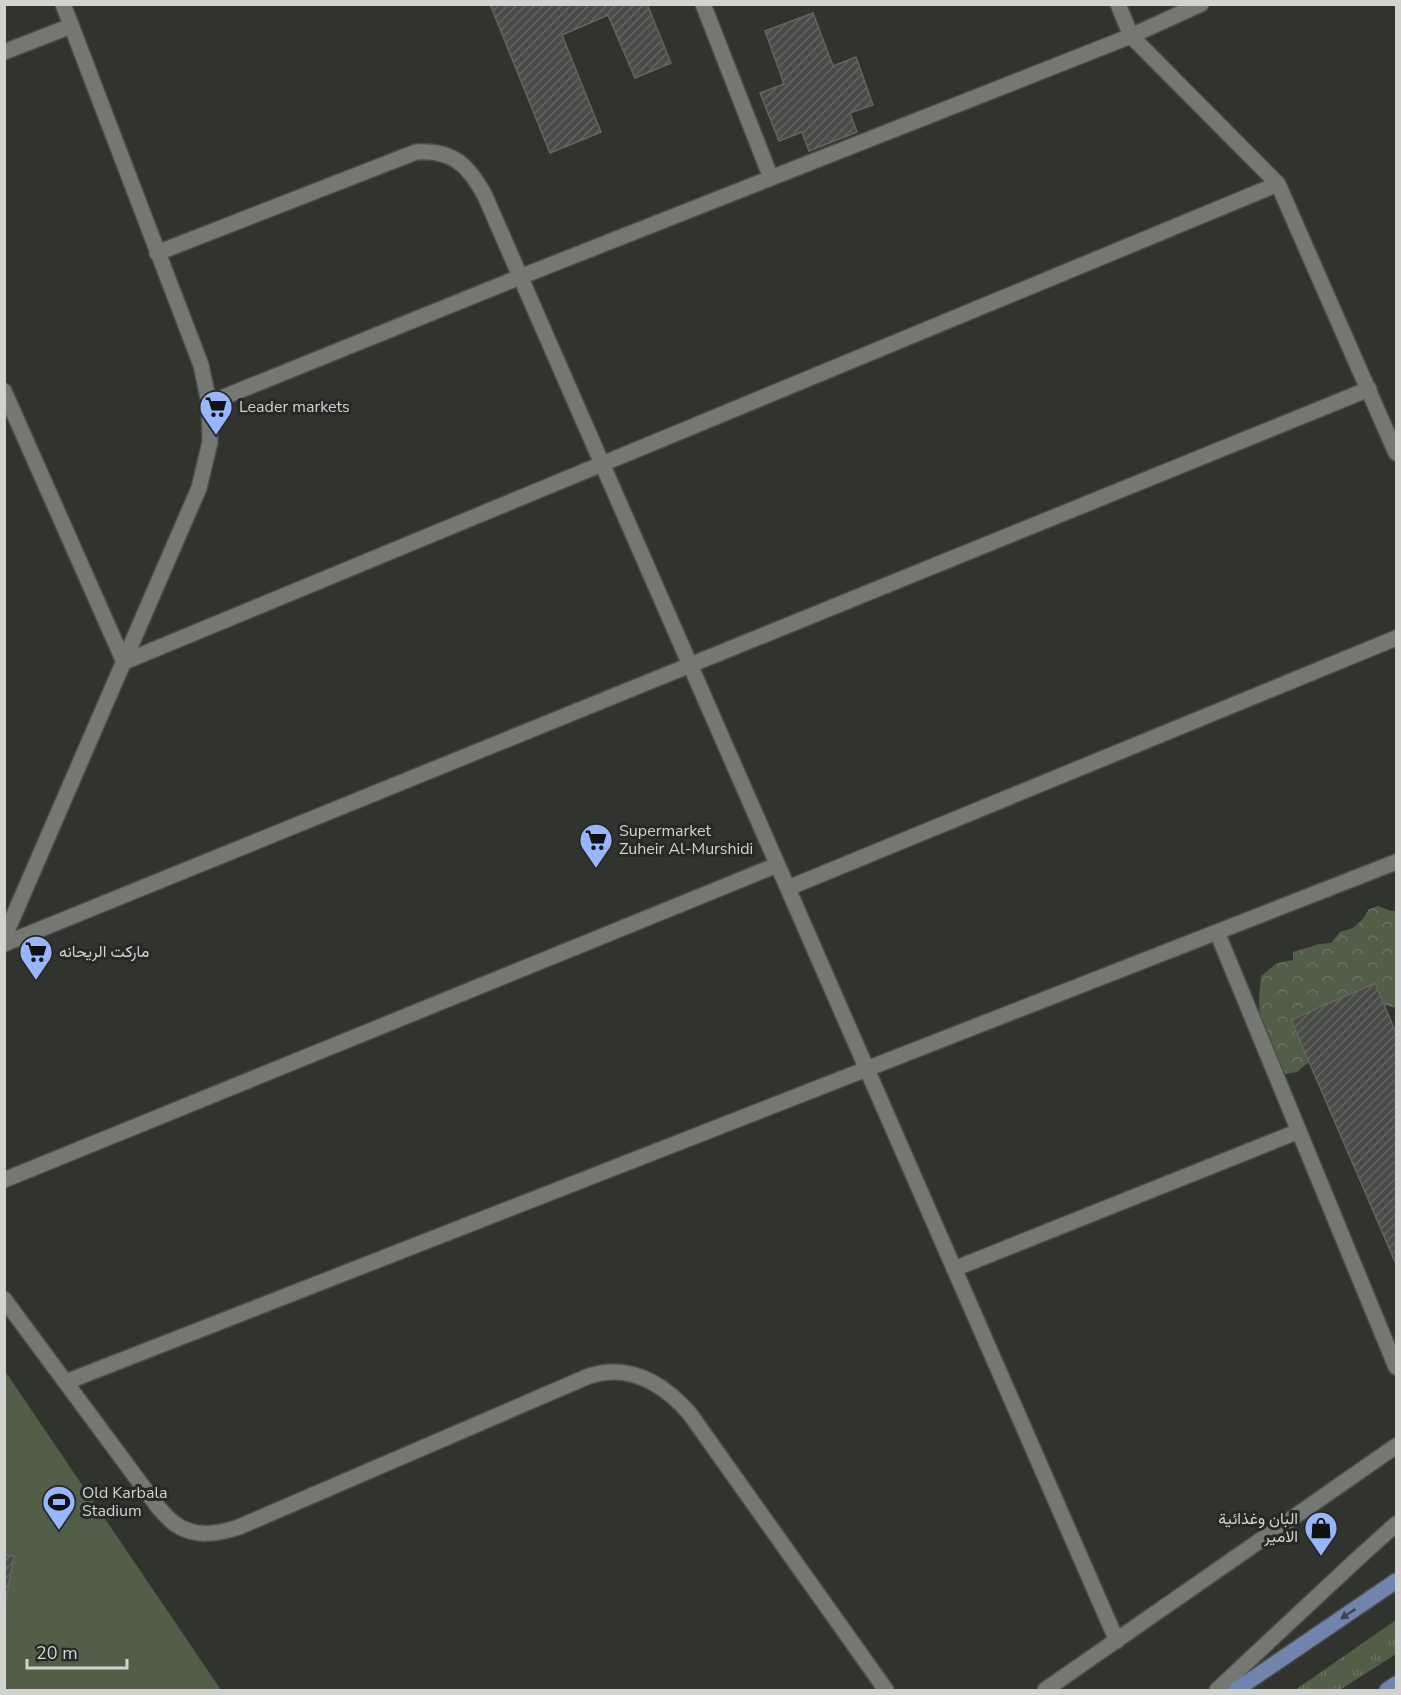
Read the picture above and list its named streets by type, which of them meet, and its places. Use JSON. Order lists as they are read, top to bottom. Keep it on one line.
{"places":{"supermarket":["Leader markets","Supermarket Zuheir Al-Murshidi","ماركت الريحانه"],"sports":["Old Karbala Stadium"],"shop":["البان وغذائية الامير"]},"scale_bar":"20 m"}
